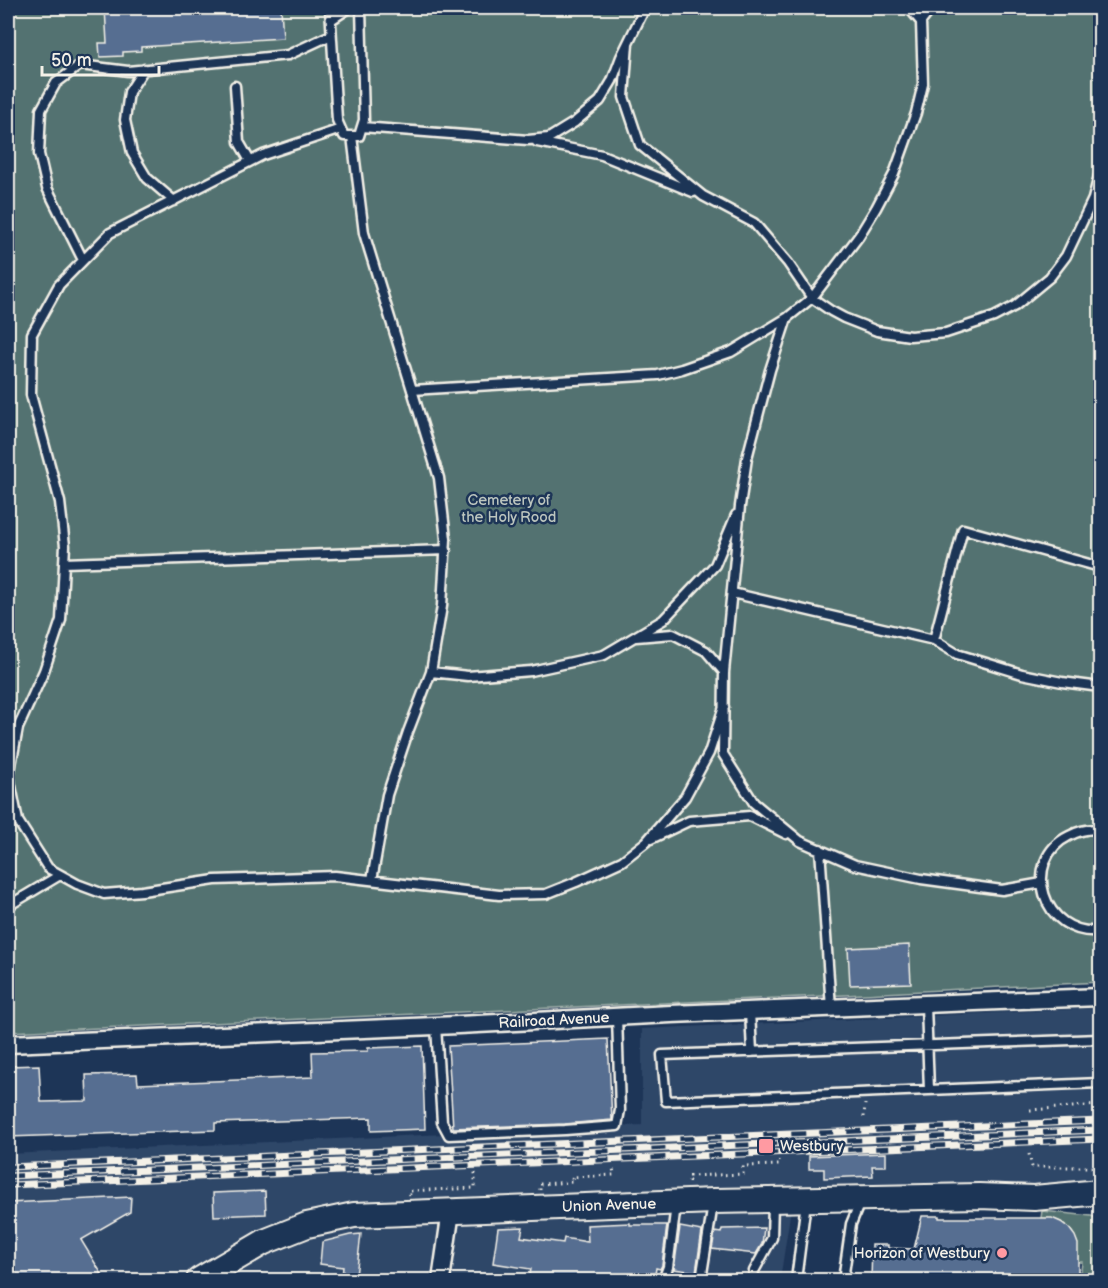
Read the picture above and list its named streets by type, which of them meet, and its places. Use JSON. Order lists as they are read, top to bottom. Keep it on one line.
{"streets":{"main road":["Union Avenue"],"street":["Railroad Avenue"]},"parks":["Cemetery of the Holy Rood"],"places":{"transit":["Westbury"],"other":["Horizon of Westbury"]},"scale_bar":"50 m"}
